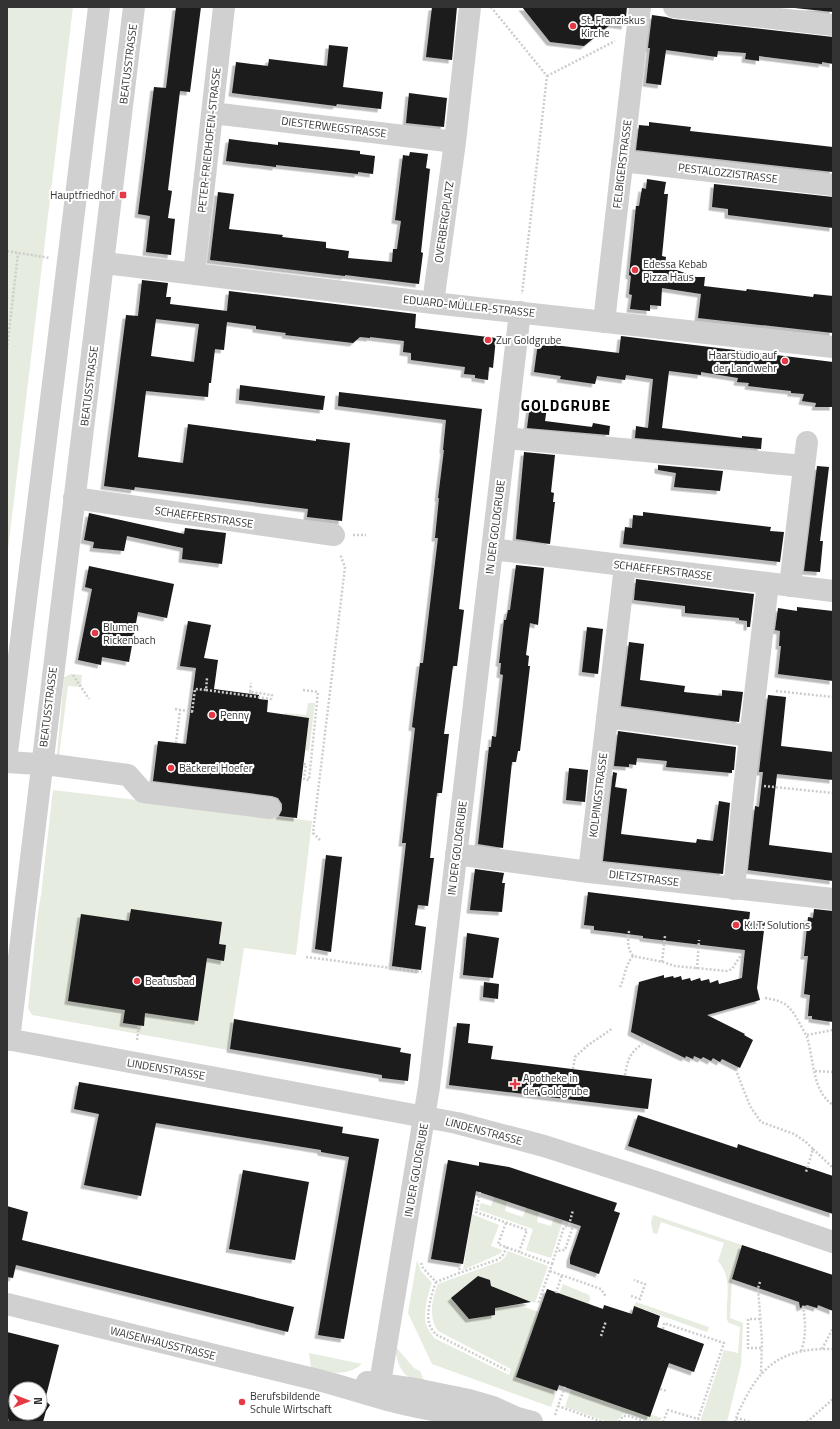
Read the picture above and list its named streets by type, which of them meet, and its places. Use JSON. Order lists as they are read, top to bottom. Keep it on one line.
{"streets":{"street":["BEATUSSTRASSE","DIESTERWEGSTRASSE","PETER-FRIEDHOFEN-STRASSE","FELBIGERSTRASSE","PESTALOZZISTRASSE","OVERBERGPLATZ","EDUARD-MÜLLER-STRASSE","SCHAEFFERSTRASSE","IN DER GOLDGRUBE","KOLPINGSTRASSE","DIETZSTRASSE","LINDENSTRASSE","WAISENHAUSSTRASSE"]},"crossings":[["BEATUSSTRASSE","EDUARD-MÜLLER-STRASSE"],["BEATUSSTRASSE","SCHAEFFERSTRASSE"],["BEATUSSTRASSE","LINDENSTRASSE"],["DIESTERWEGSTRASSE","PETER-FRIEDHOFEN-STRASSE"],["DIESTERWEGSTRASSE","OVERBERGPLATZ"],["PETER-FRIEDHOFEN-STRASSE","EDUARD-MÜLLER-STRASSE"],["FELBIGERSTRASSE","PESTALOZZISTRASSE"],["FELBIGERSTRASSE","EDUARD-MÜLLER-STRASSE"],["OVERBERGPLATZ","EDUARD-MÜLLER-STRASSE"],["EDUARD-MÜLLER-STRASSE","IN DER GOLDGRUBE"],["SCHAEFFERSTRASSE","IN DER GOLDGRUBE"],["SCHAEFFERSTRASSE","KOLPINGSTRASSE"],["IN DER GOLDGRUBE","DIETZSTRASSE"],["IN DER GOLDGRUBE","LINDENSTRASSE"],["IN DER GOLDGRUBE","WAISENHAUSSTRASSE"],["KOLPINGSTRASSE","DIETZSTRASSE"]],"districts":["GOLDGRUBE"],"places":{"other":["St. Franziskus Kirche","Edessa Kebab Pizza Haus","Zur Goldgrube","Haarstudio auf der Landwehr","Blumen Rickenbach","Penny","Bäckerei Hoefer","K.I.T. Solutions","Beatusbad","Berufsbildende Schule Wirtschaft"],"transit":["Hauptfriedhof"],"health":["Apotheke in der Goldgrube"]},"north":"right"}
